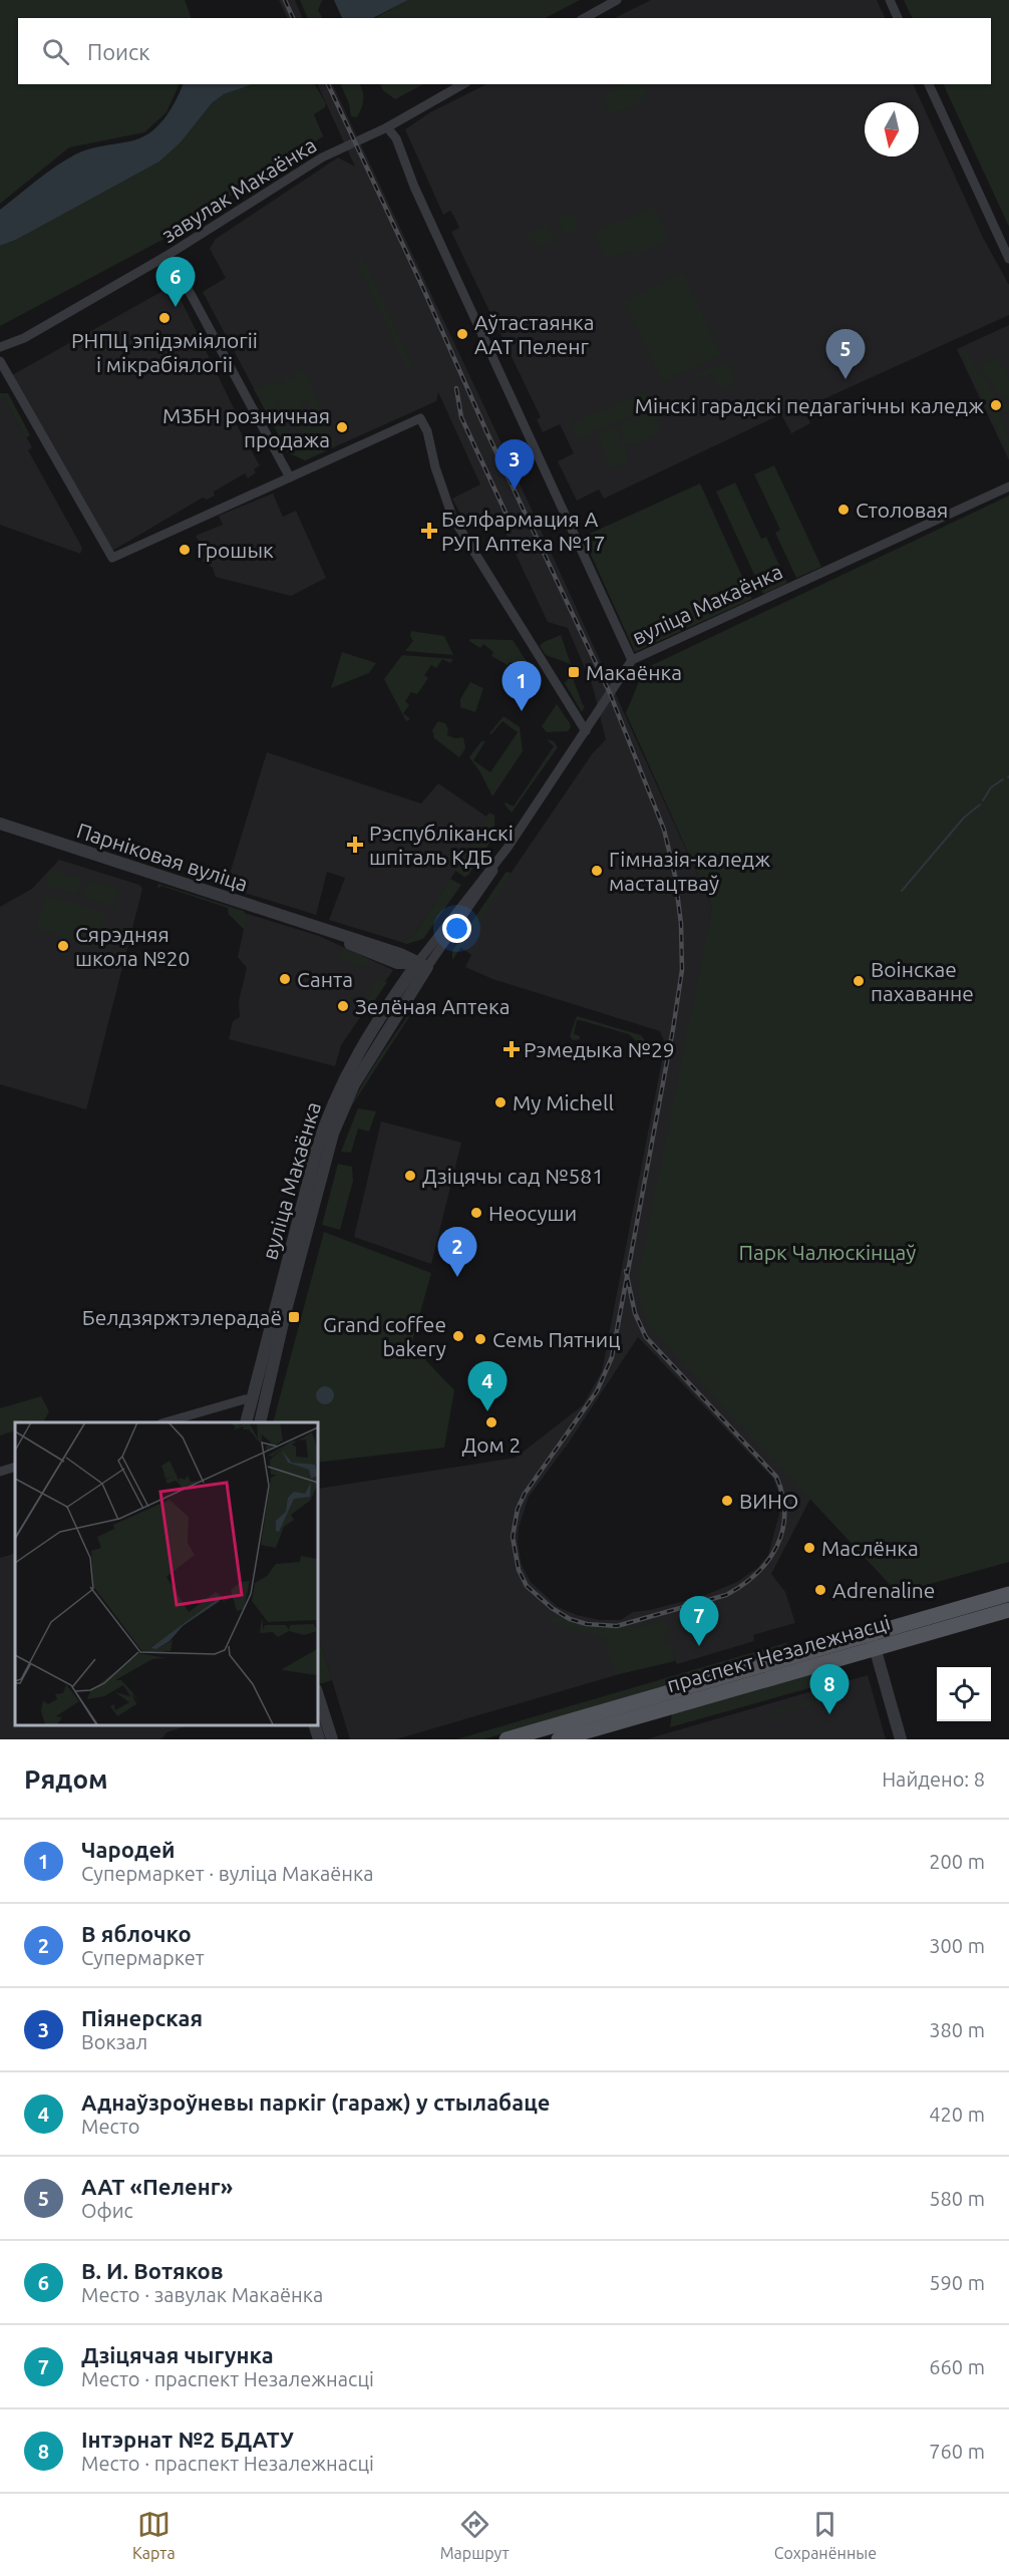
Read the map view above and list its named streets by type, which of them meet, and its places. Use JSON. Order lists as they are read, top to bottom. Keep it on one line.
{"streets":{"main road":["праспект Незалежнасці"],"street":["завулак Макаёнка","вуліца Макаёнка","Парніковая вуліца"]},"crossings":[["вуліца Макаёнка","Парніковая вуліца"]],"parks":["Парк Чалюскінцаў"],"places":{"other":["РНПЦ эпідэміялогіі і мікрабіялогіі","Аўтастаянка ААТ Пеленг","Мінскі гарадскі педагагічны каледж","МЗБН розничная продажа","Столовая","Грошык","Гімназія-каледж мастацтваў","Сярэдняя школа №20","Санта","Воінскае пахаванне","Зелёная Аптека","My Michell","Дзіцячы сад №581","Неосуши","Grand coffee bakery","Семь Пятниц","Дом 2","ВИНО","Маслёнка","Adrenaline"],"health":["Белфармация А РУП Аптека №17","Рэспубліканскі шпіталь КДБ","Рэмедыка №29"],"transit":["Макаёнка","Белдзяржтэлерадаё"]},"north":"bottom","page":{"search":"Поиск","pins":["6","5","3","1","2","4","7","8"],"heading":["Рядом","Найдено: 8"],"list":[{"mark":"1","name":"Чародей","note":"Супермаркет · вуліца Макаёнка","value":"200 m"},{"mark":"2","name":"В яблочко","note":"Супермаркет","value":"300 m"},{"mark":"3","name":"Піянерская","note":"Вокзал","value":"380 m"},{"mark":"4","name":"Аднаўзроўневы паркіг (гараж) у стылабаце","note":"Место","value":"420 m"},{"mark":"5","name":"ААТ «Пеленг»","note":"Офис","value":"580 m"},{"mark":"6","name":"В. И. Вотяков","note":"Место · завулак Макаёнка","value":"590 m"},{"mark":"7","name":"Дзіцячая чыгунка","note":"Место · праспект Незалежнасці","value":"660 m"},{"mark":"8","name":"Інтэрнат №2 БДАТУ","note":"Место · праспект Незалежнасці","value":"760 m"}],"nav":["Карта","Маршрут","Сохранённые"]}}
